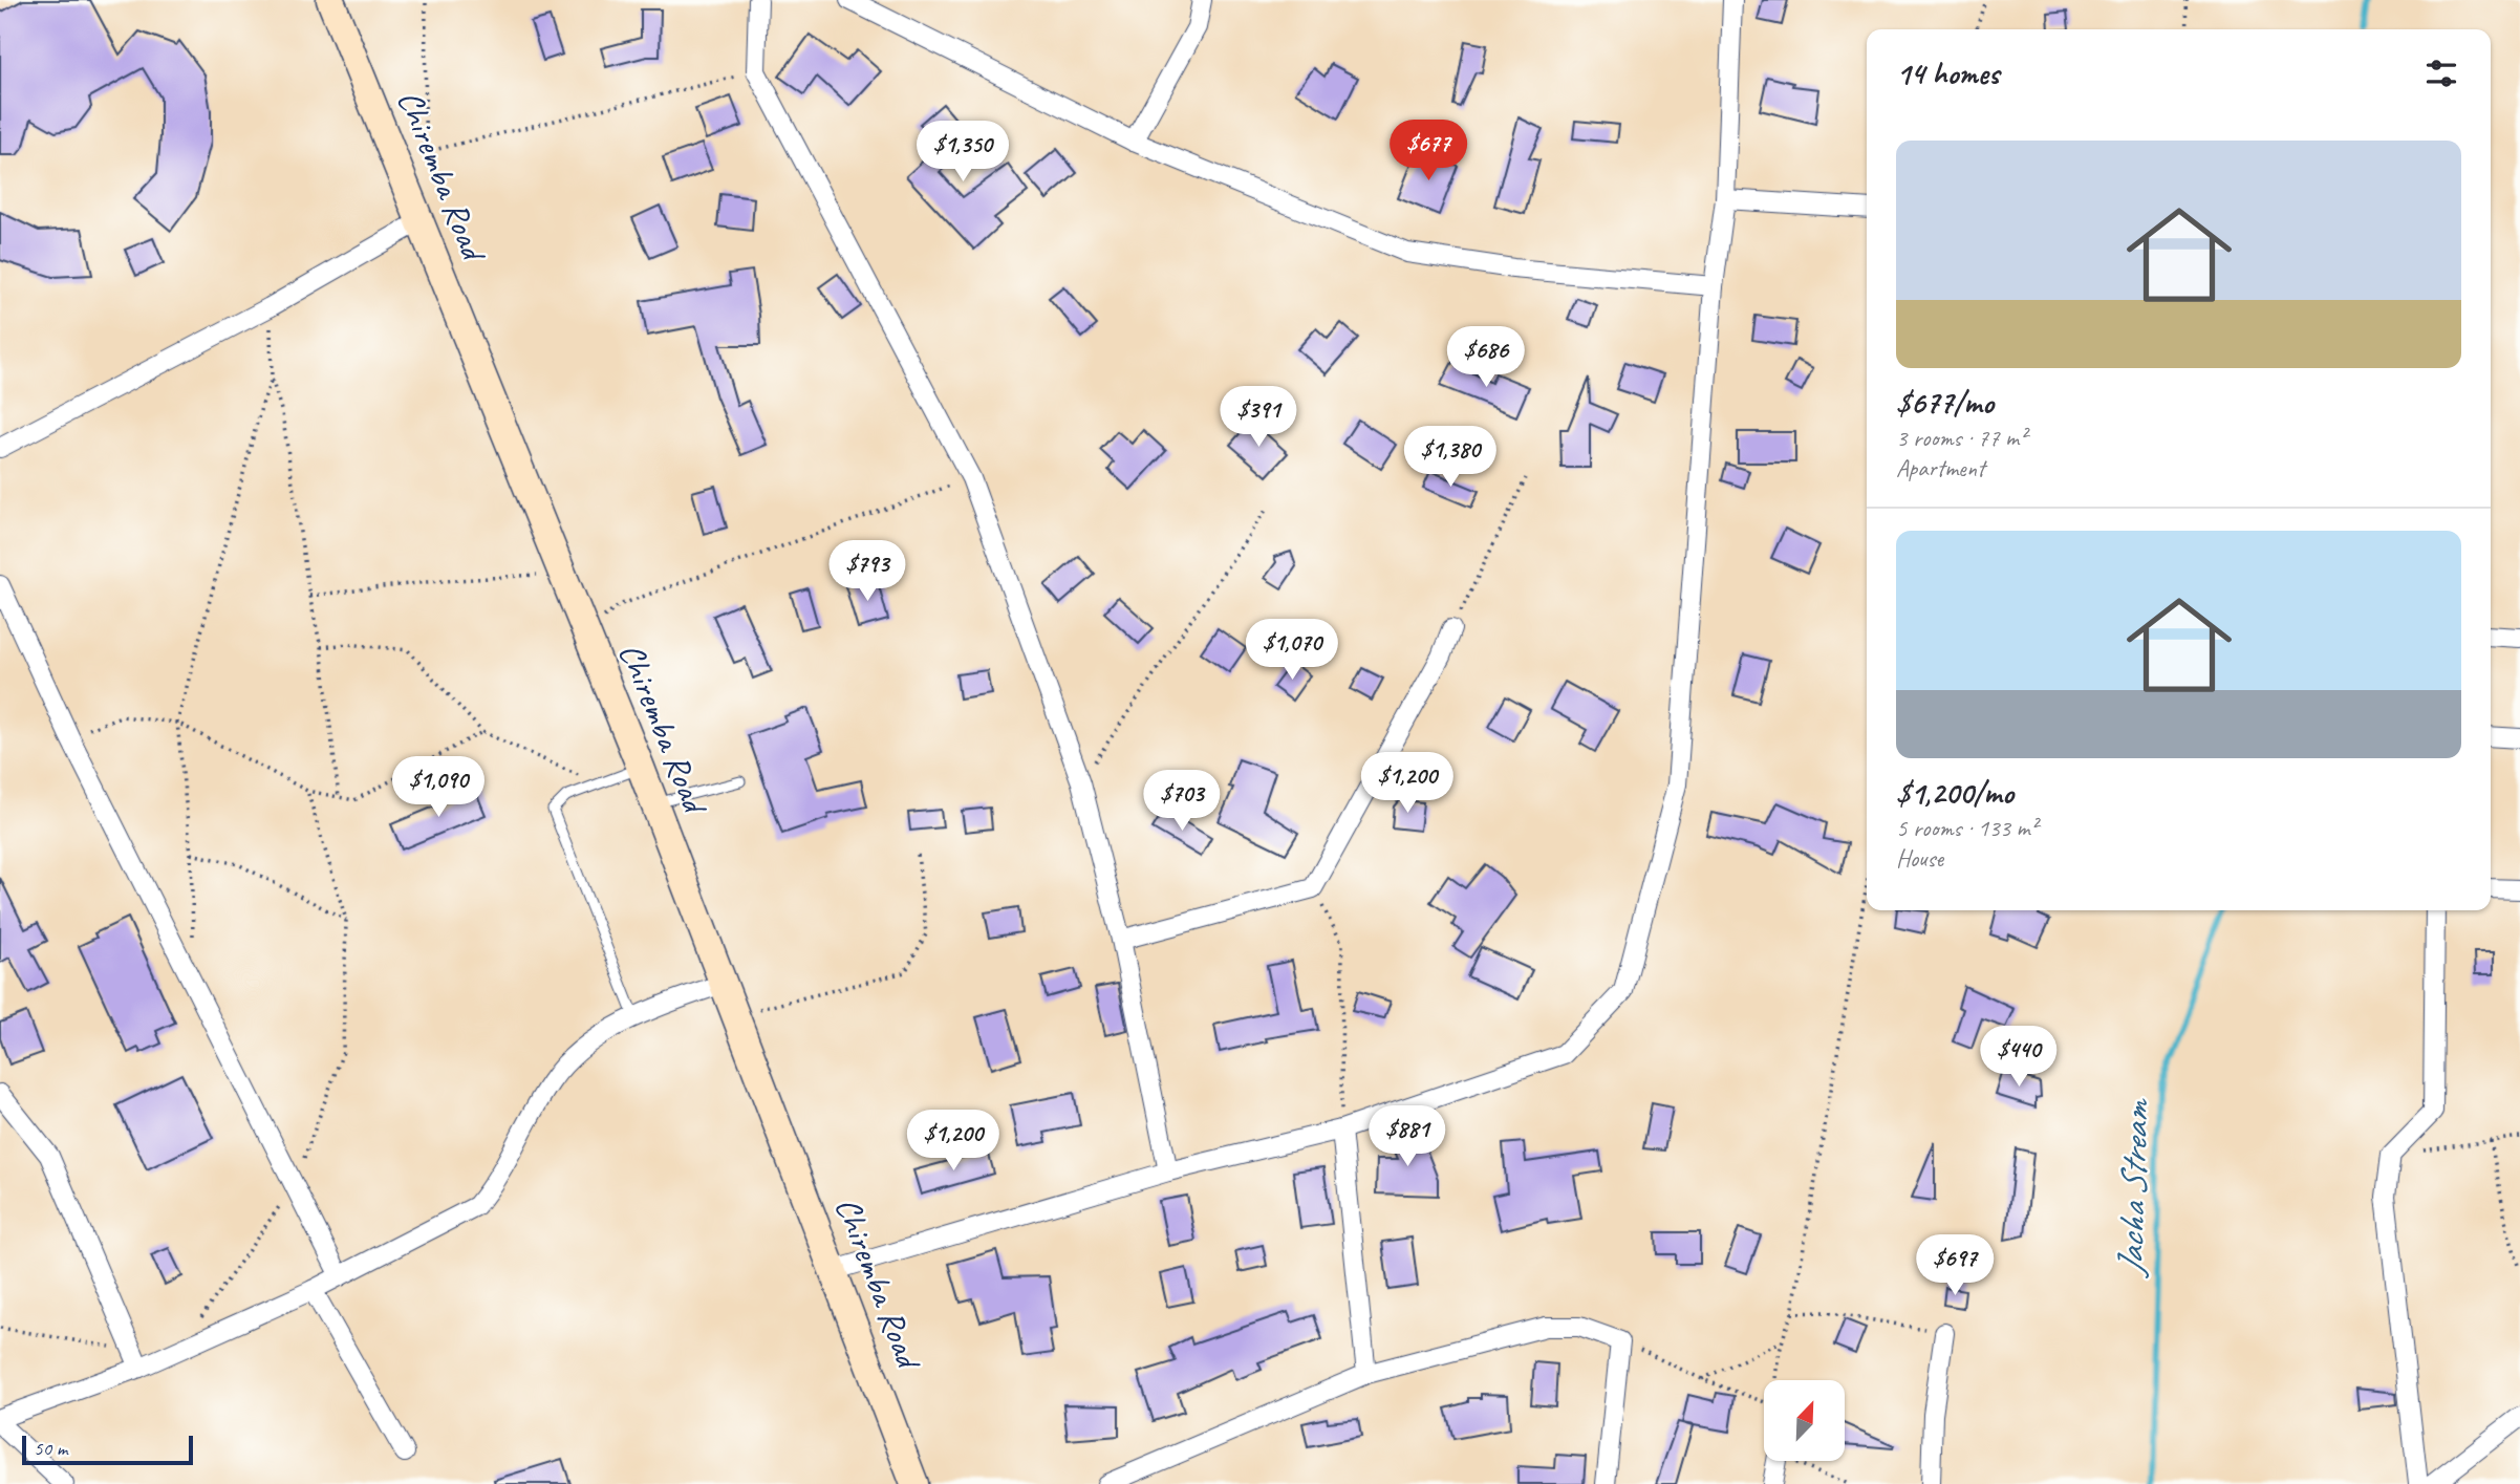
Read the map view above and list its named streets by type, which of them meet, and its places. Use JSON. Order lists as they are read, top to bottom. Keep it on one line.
{"streets":{"main road":["Chiremba Road"]},"water":["Jacha Stream"],"scale_bar":"50 m","north":"top right","page":{"heading":"14 homes","list":[{"name":"$677/mo","note":"3 rooms · 77 m² · Apartment"},{"name":"$1,200/mo","note":"5 rooms · 133 m² · House"}],"price":["$677","$1,350","$686","$391","$1,380","$793","$1,070","$1,200","$1,090","$703","$440","$881","$1,200","$697"],"scale":"50 m"}}
